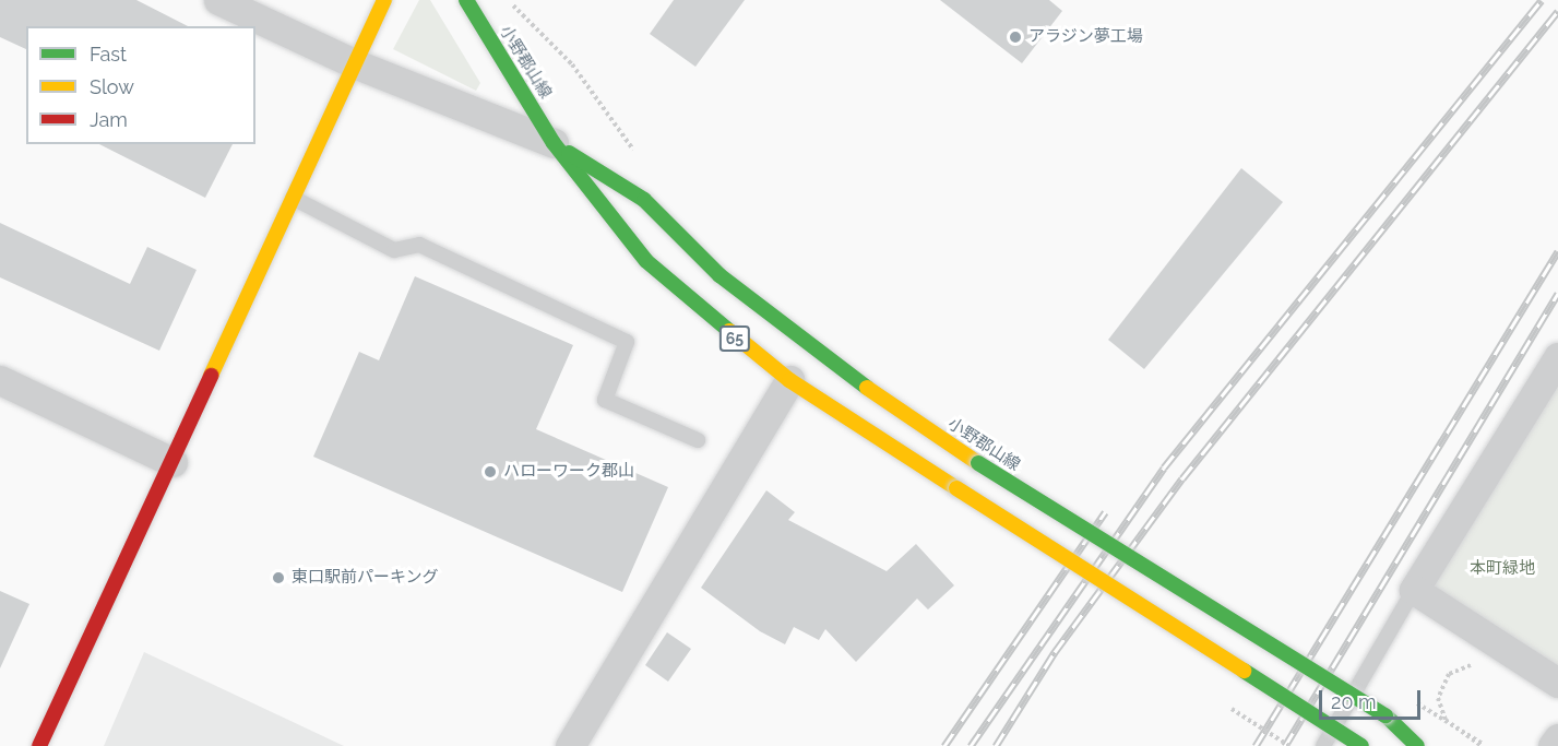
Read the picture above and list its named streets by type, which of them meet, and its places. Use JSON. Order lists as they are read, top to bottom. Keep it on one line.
{"streets":{"main road":["小野郡山線","65"]},"parks":["本町緑地"],"places":["アラジン夢工場","ハローワーク郡山","東口駅前パーキング"],"legend":["Fast","Slow","Jam"],"scale_bar":"20 m"}
